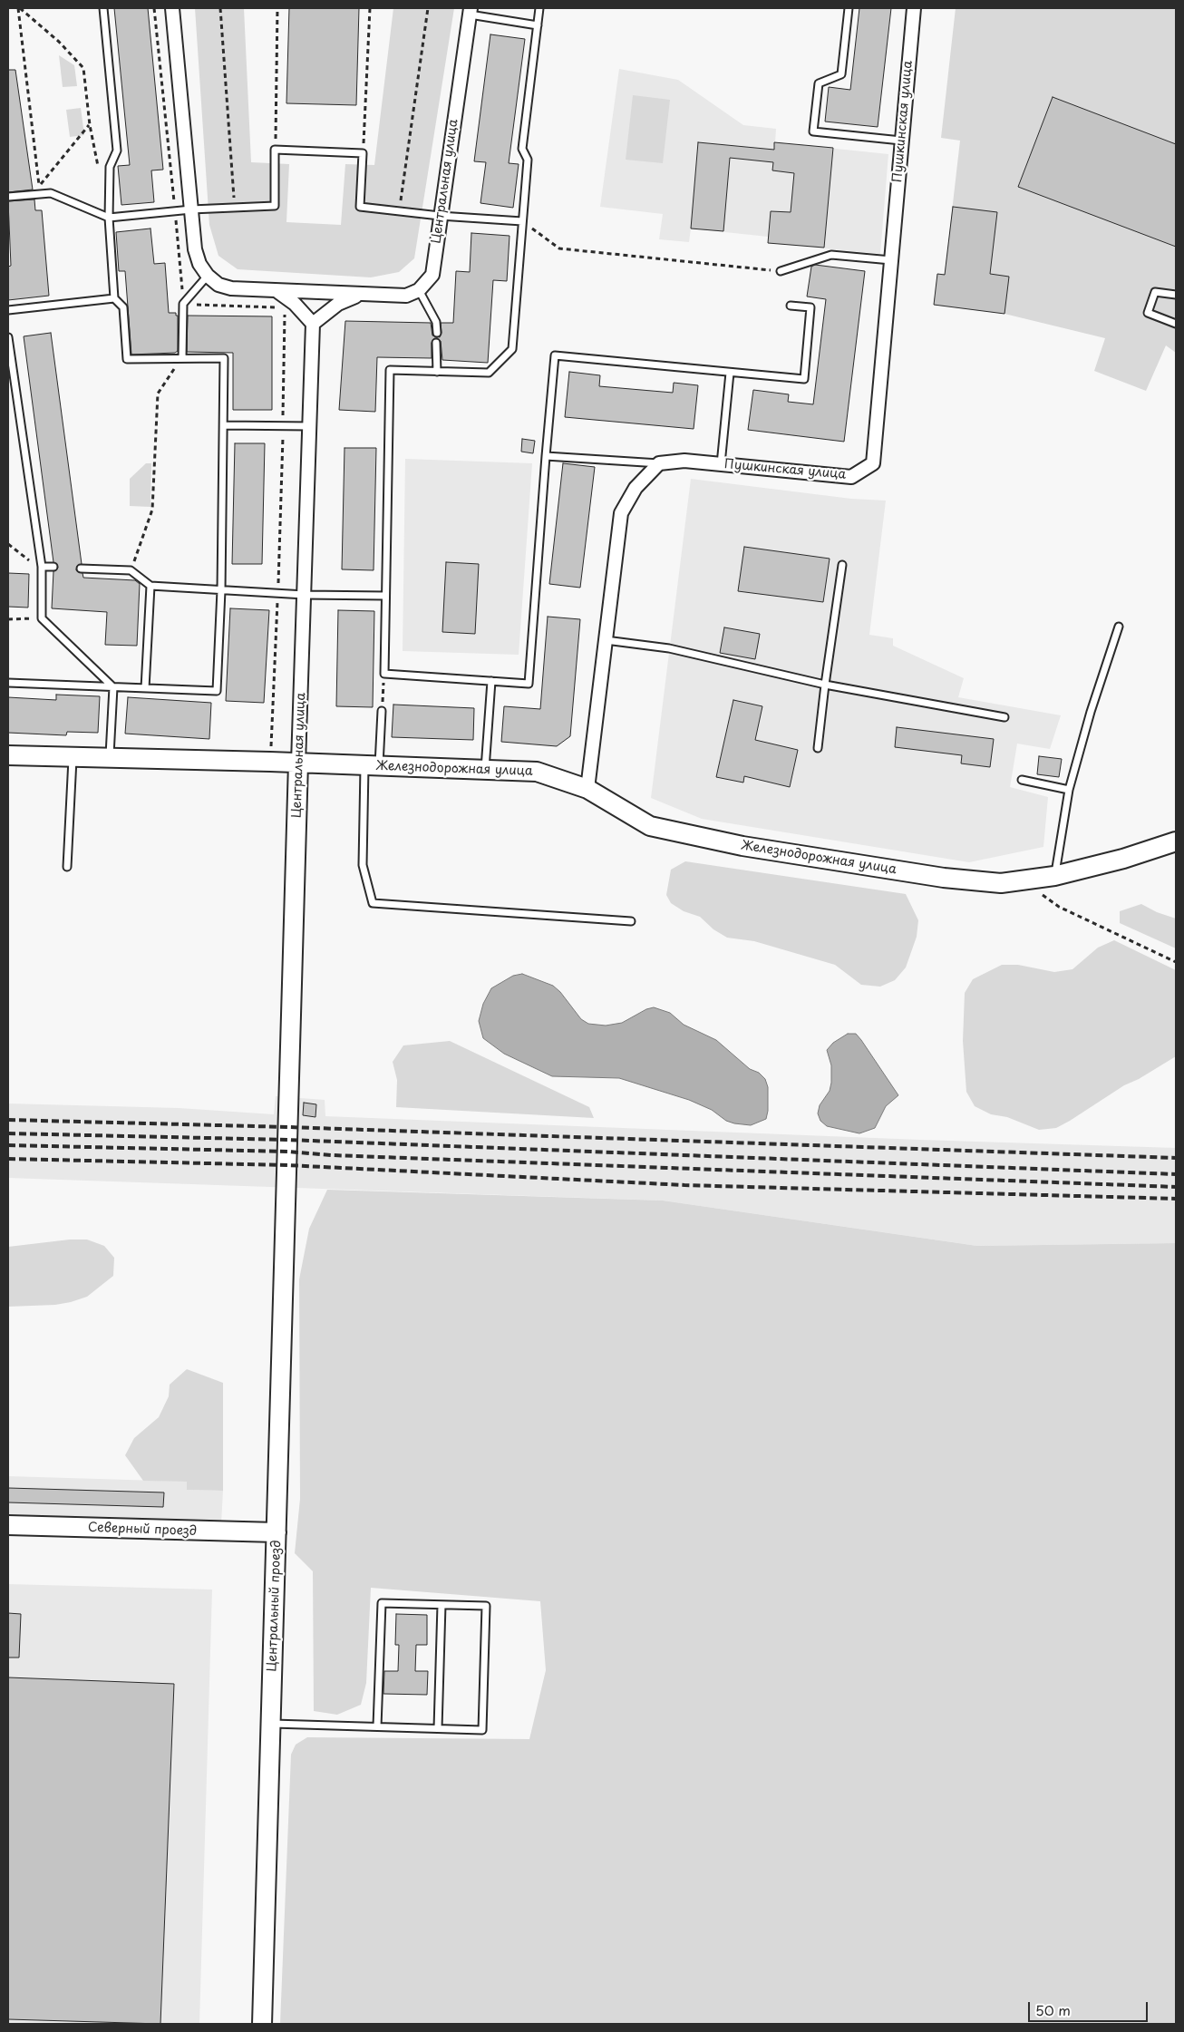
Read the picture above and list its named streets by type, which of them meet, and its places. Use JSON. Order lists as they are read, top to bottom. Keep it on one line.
{"streets":{"street":["Пушкинская улица","Центральная улица","Железнодорожная улица","Северный проезд","Центральный проезд"]},"crossings":[["Центральная улица","Железнодорожная улица"],["Центральная улица","Центральный проезд"],["Северный проезд","Центральный проезд"]],"scale_bar":"50 m"}
